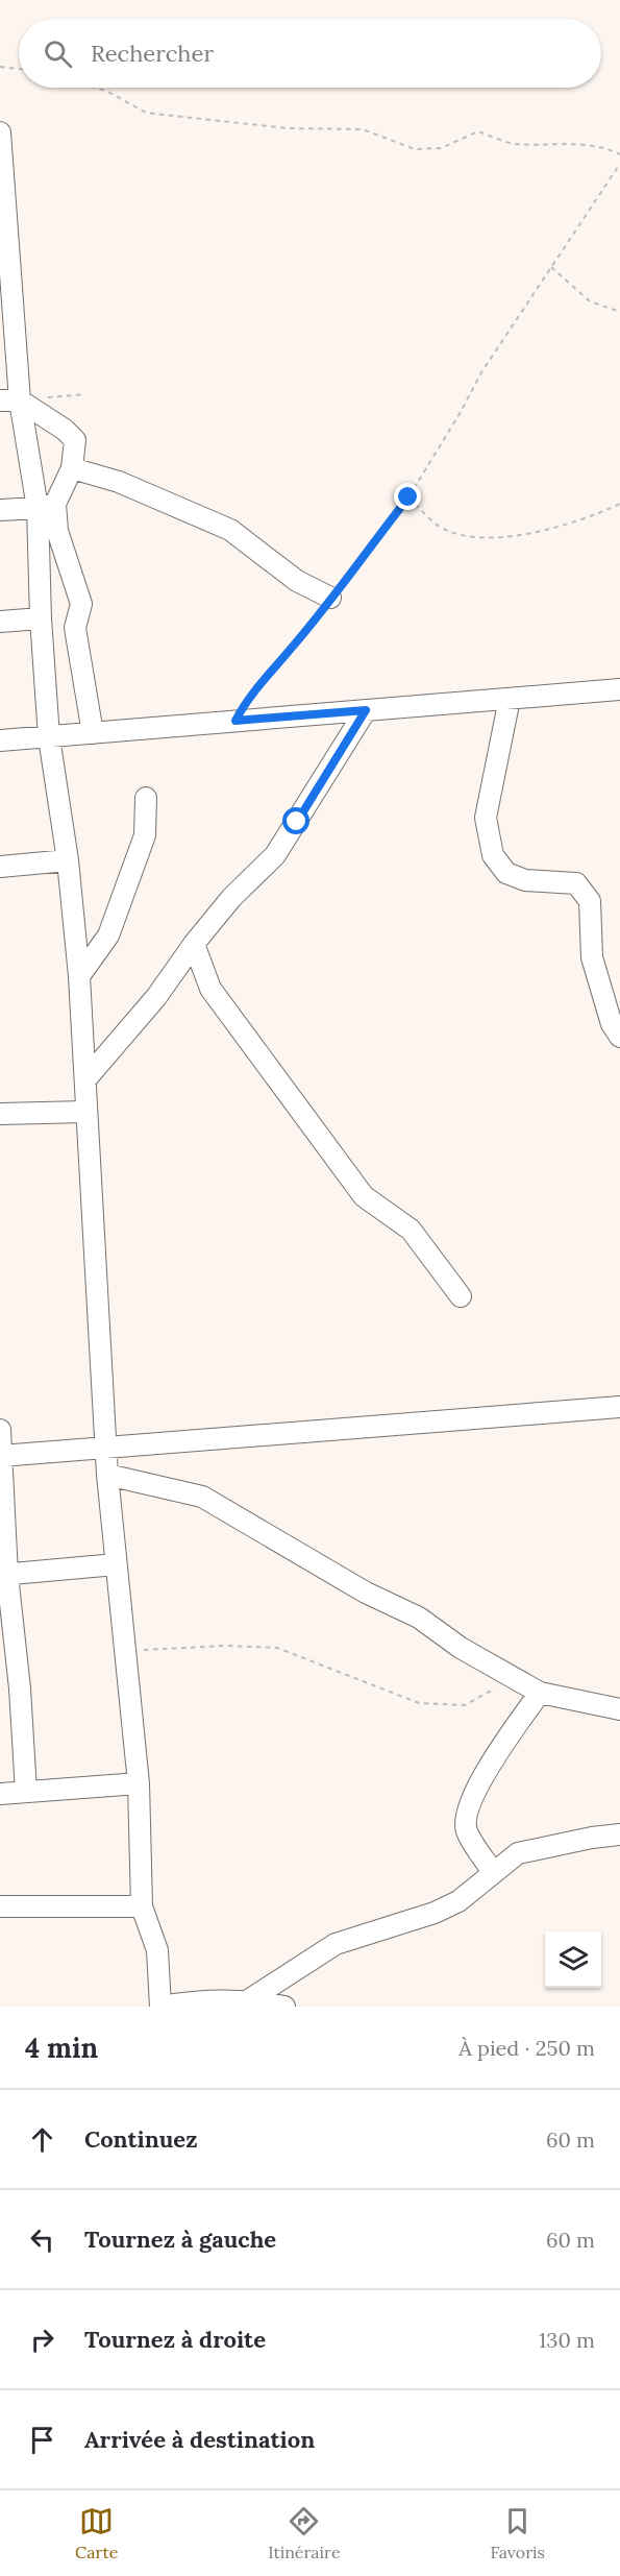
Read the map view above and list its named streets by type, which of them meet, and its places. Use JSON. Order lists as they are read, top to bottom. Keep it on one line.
{"page":{"search":"Rechercher","heading":["4 min","À pied · 250 m"],"list":[["Continuez","60 m"],["Tournez à gauche","60 m"],["Tournez à droite","130 m"],"Arrivée à destination"],"nav":["Carte","Itinéraire","Favoris"]}}
